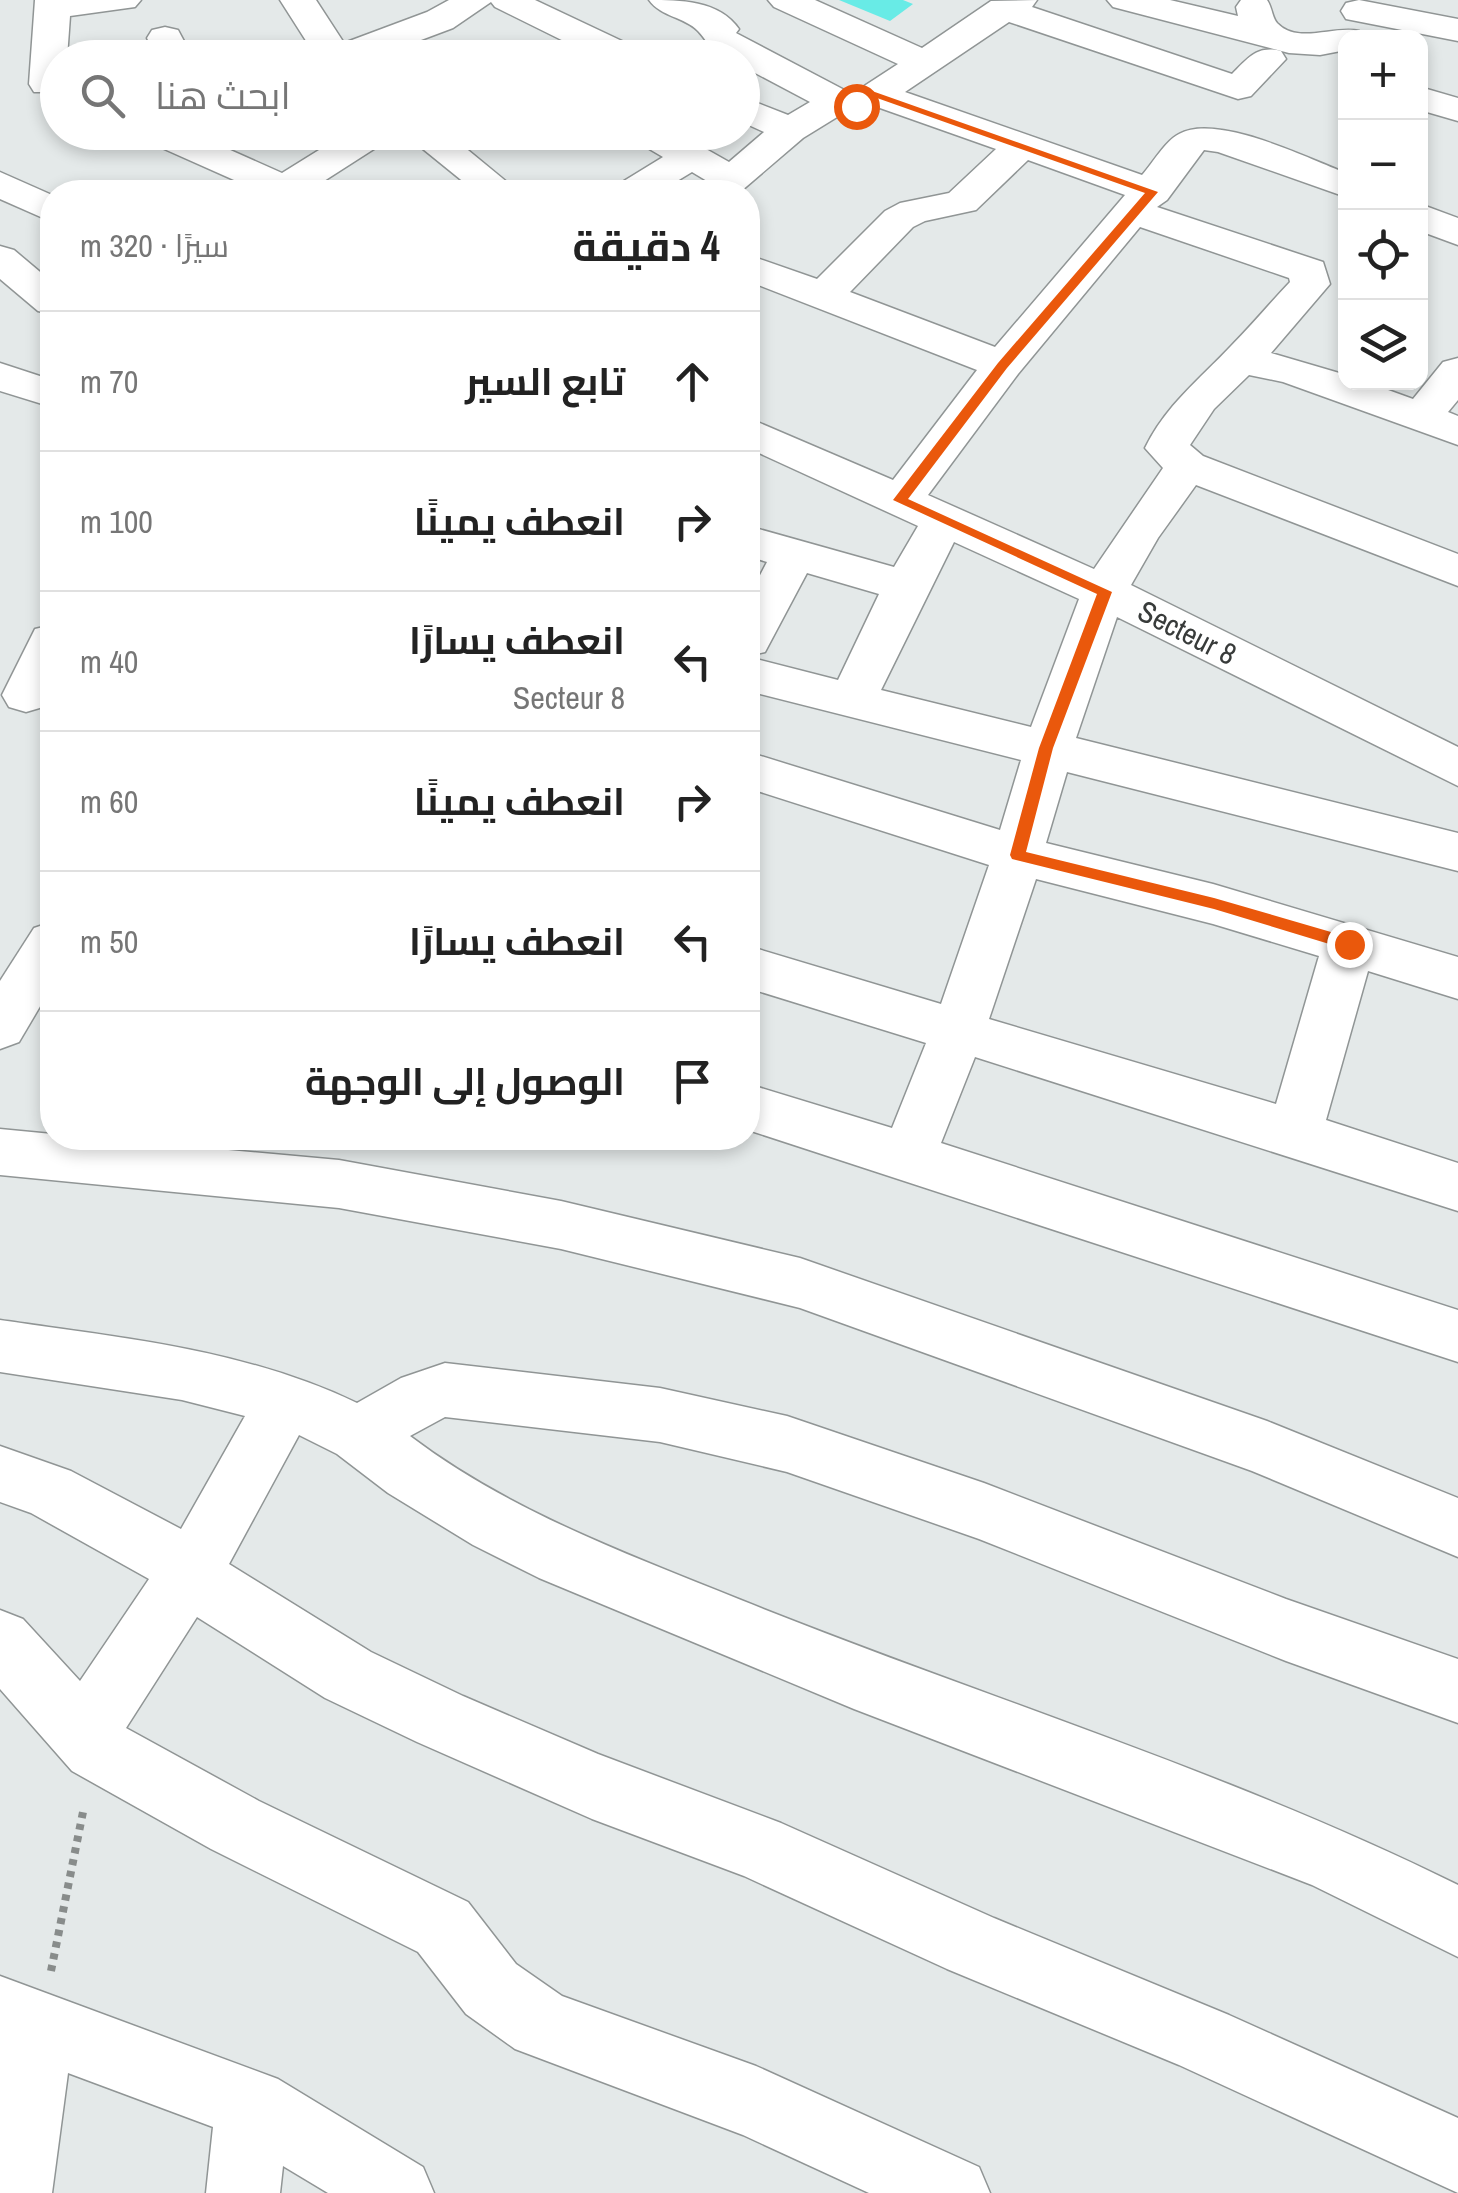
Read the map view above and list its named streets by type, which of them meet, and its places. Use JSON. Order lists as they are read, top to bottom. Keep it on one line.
{"streets":{"street":["Secteur 8"]},"page":{"map_buttons":["+","−"],"search":"ابحث هنا","heading":["4 دقيقة","سيرًا · 320 m"],"list":[["تابع السير","70 m"],["انعطف يمينًا","100 m"],["انعطف يسارًا","Secteur 8","40 m"],["انعطف يمينًا","60 m"],["انعطف يسارًا","50 m"],"الوصول إلى الوجهة"]}}
